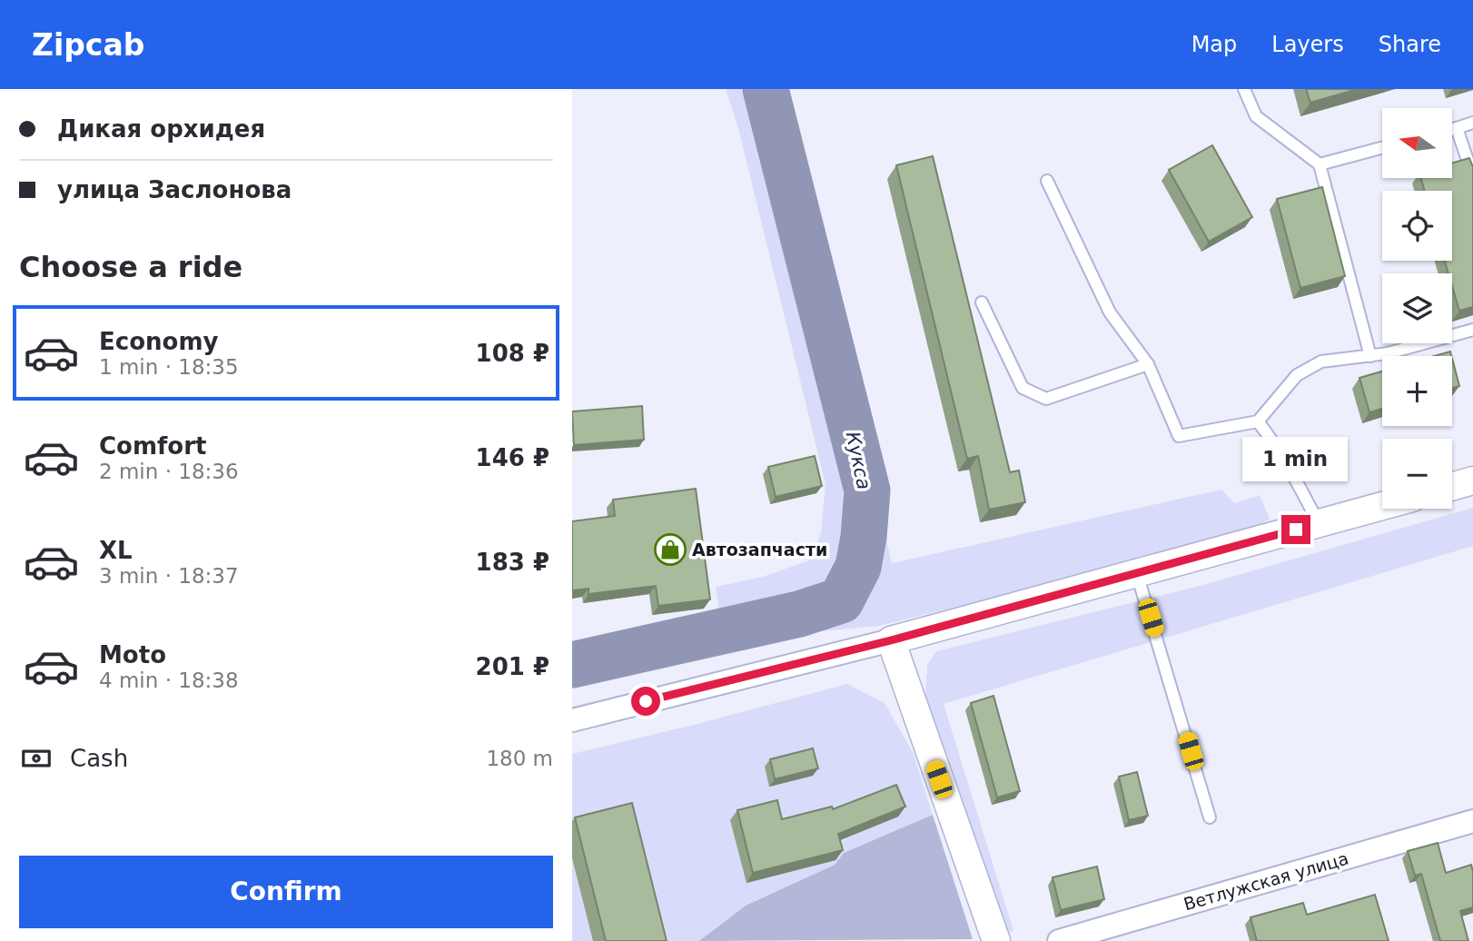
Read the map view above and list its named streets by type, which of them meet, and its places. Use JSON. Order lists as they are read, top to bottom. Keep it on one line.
{"streets":{"street":["Ветлужская улица"]},"water":["Кукса"],"places":{"shop":["Автозапчасти"]},"north":"left","page":{"header":"Zipcab","nav":["Map","Layers","Share"],"banner":["Дикая орхидея","улица Заслонова"],"map_buttons":["+","−"],"heading":"Choose a ride","list":[{"name":"Economy","note":"1 min · 18:35","value":"108 ₽"},{"name":"Comfort","note":"2 min · 18:36","value":"146 ₽"},{"name":"XL","note":"3 min · 18:37","value":"183 ₽"},{"name":"Moto","note":"4 min · 18:38","value":"201 ₽"}],"bubble":"1 min","pay":["Cash","180 m"],"buttons":"Confirm"}}
